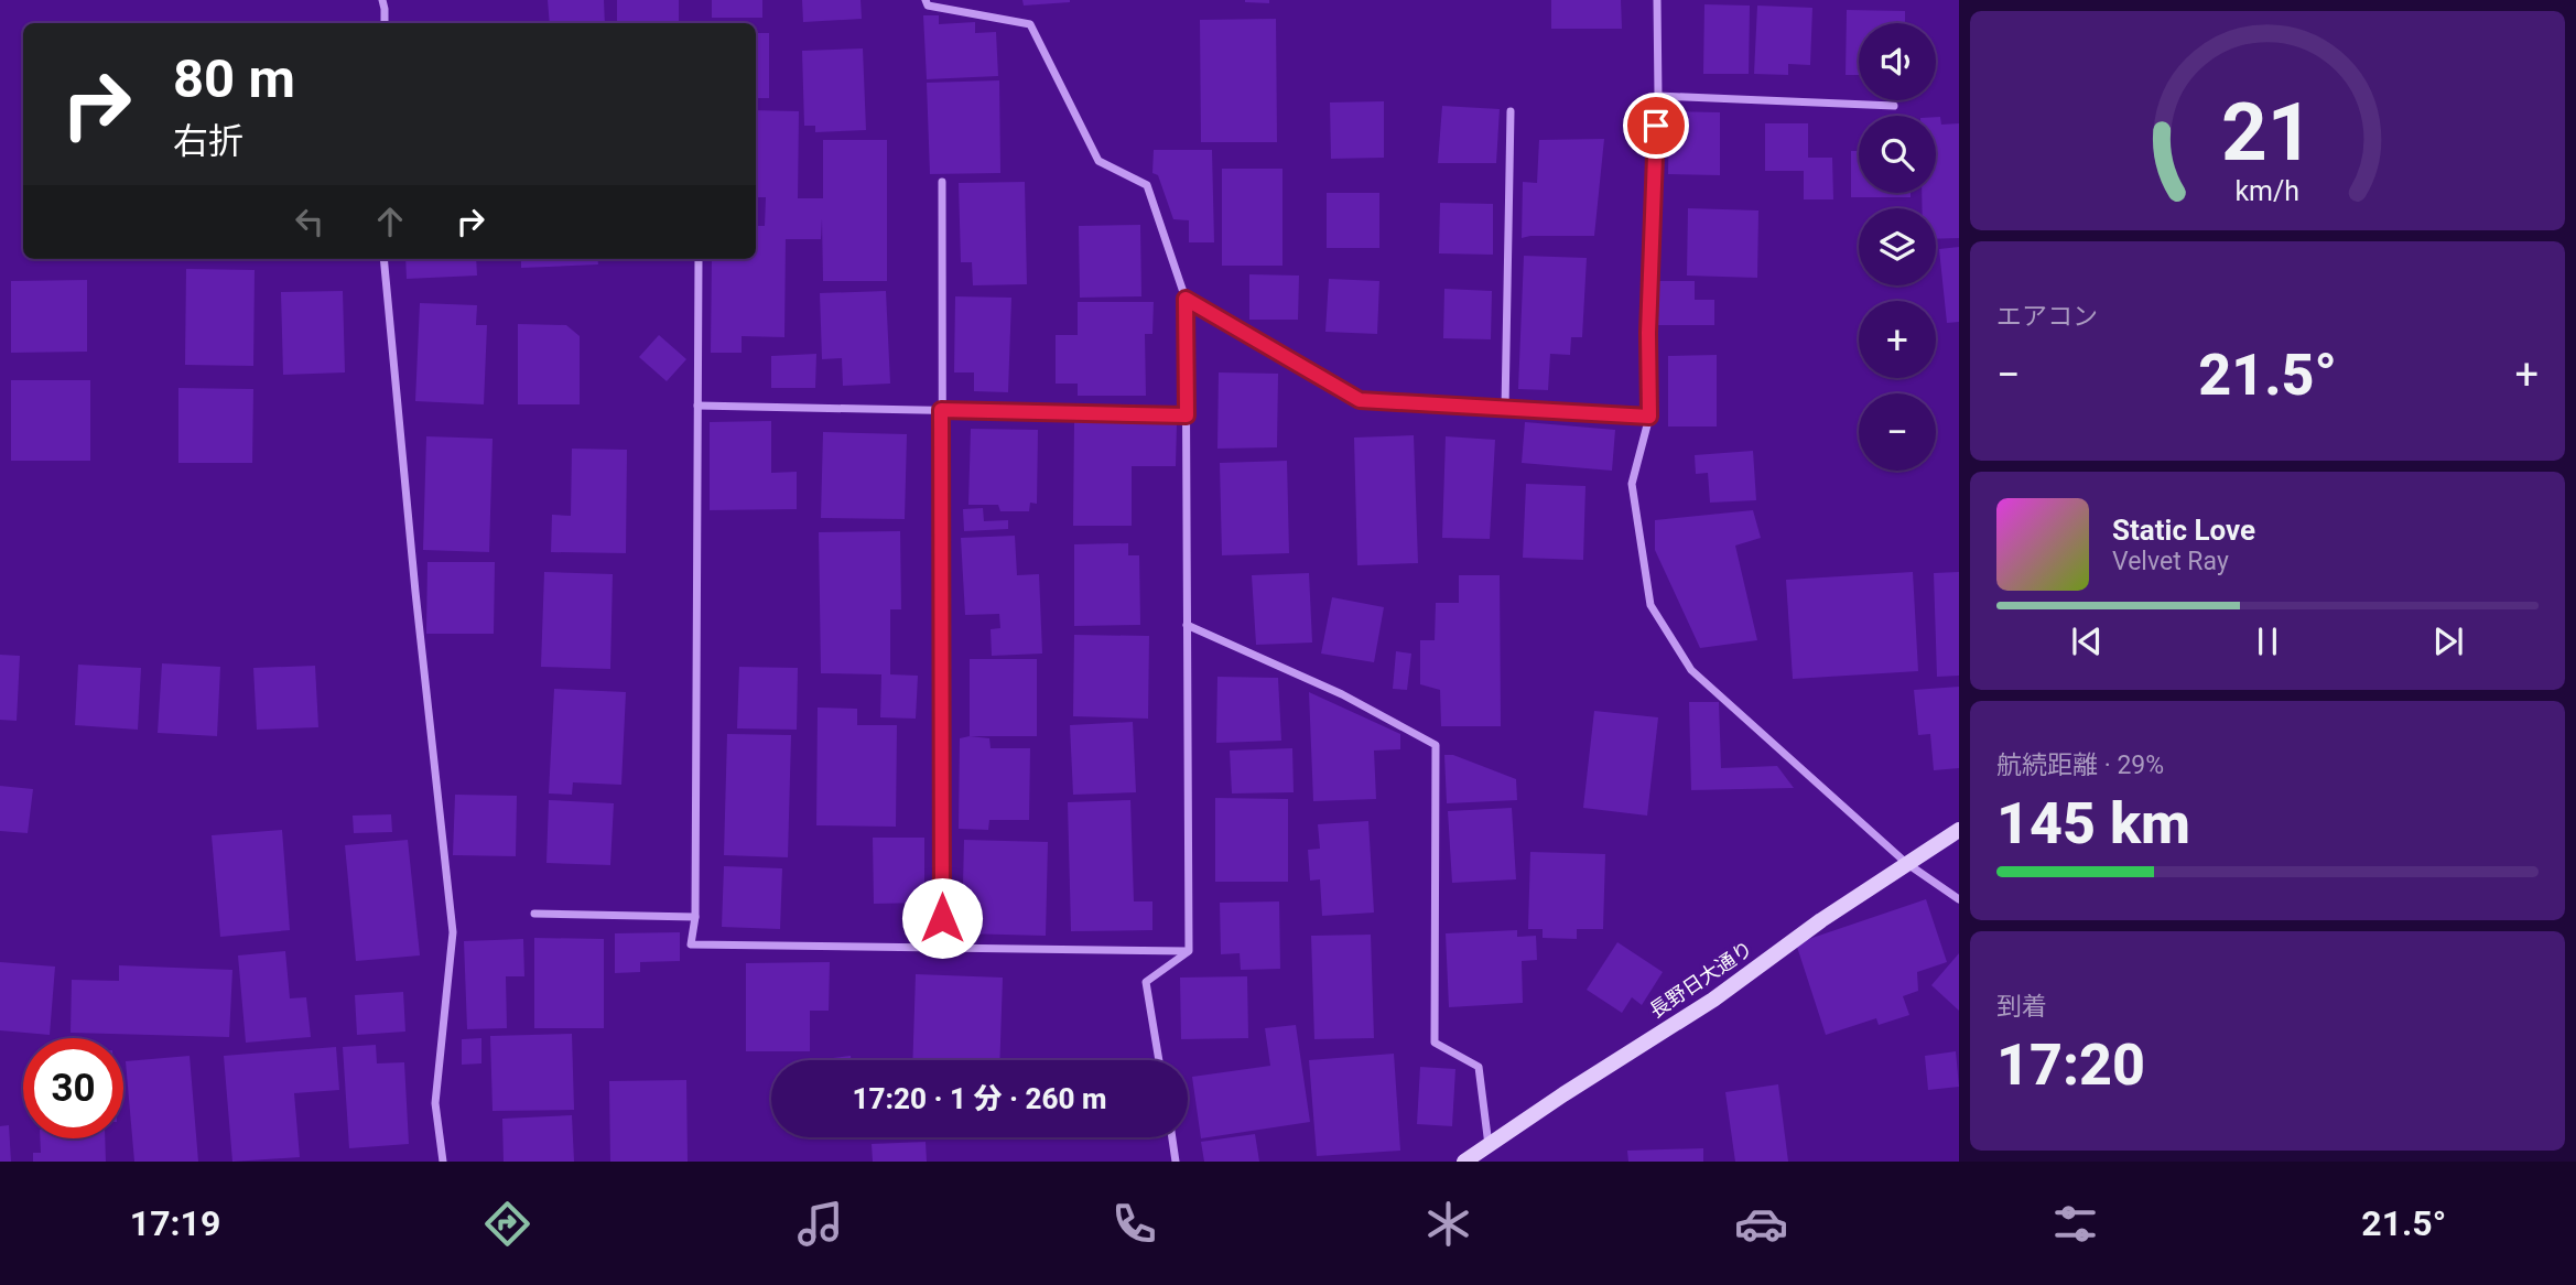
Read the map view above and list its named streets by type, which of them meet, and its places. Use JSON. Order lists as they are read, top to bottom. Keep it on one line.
{"streets":{"street":["長野日大通り"]},"page":{"map_buttons":["+","−"],"turn":["80 m","右折"],"tile":["エアコン",["航続距離 · 29%","145 km"],["到着","17:20"]],"heat":["−","21.5°","+"],"song":["Static Love","Velvet Ray"],"limit":"30","trip":"17:20 · 1 分 · 260 m","tabs":["17:19","21.5°"],"gauge":["21","km/h"]}}
